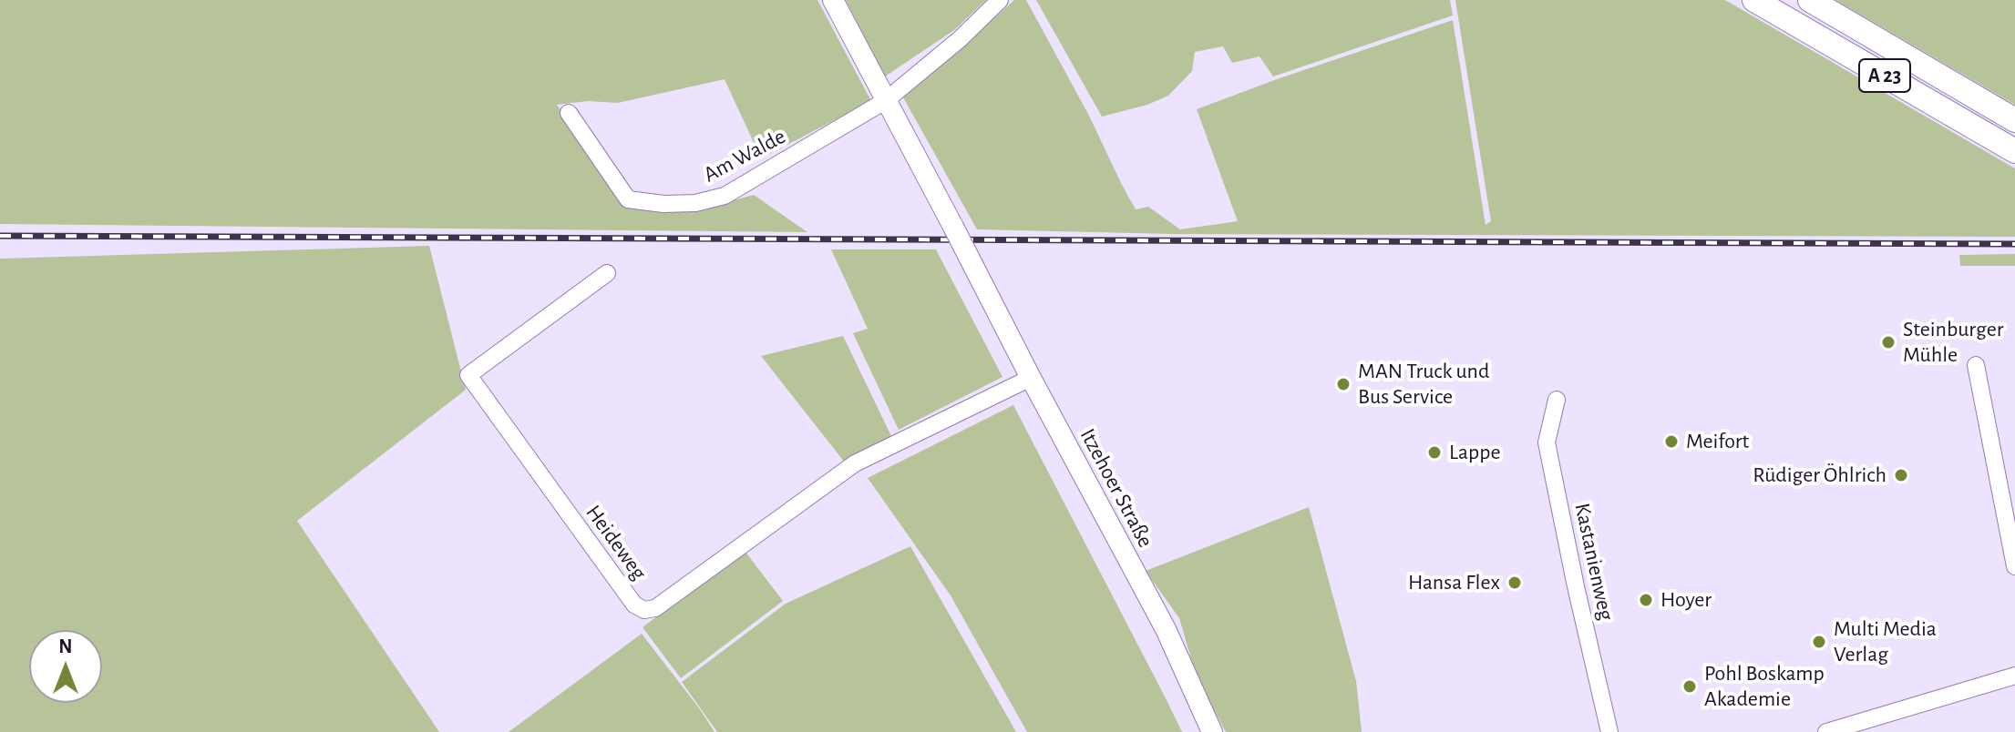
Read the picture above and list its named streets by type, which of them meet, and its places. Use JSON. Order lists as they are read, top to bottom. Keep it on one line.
{"streets":{"highway":["A 23"],"main road":["Itzehoer Straße"],"street":["Am Walde","Heideweg","Kastanienweg"]},"crossings":[["Am Walde","Itzehoer Straße"],["Itzehoer Straße","Heideweg"]],"places":["Steinburger Mühle","MAN Truck und Bus Service","Meifort","Lappe","Rüdiger Öhlrich","Hansa Flex","Hoyer","Multi Media Verlag","Pohl Boskamp Akademie"],"north":"top"}
